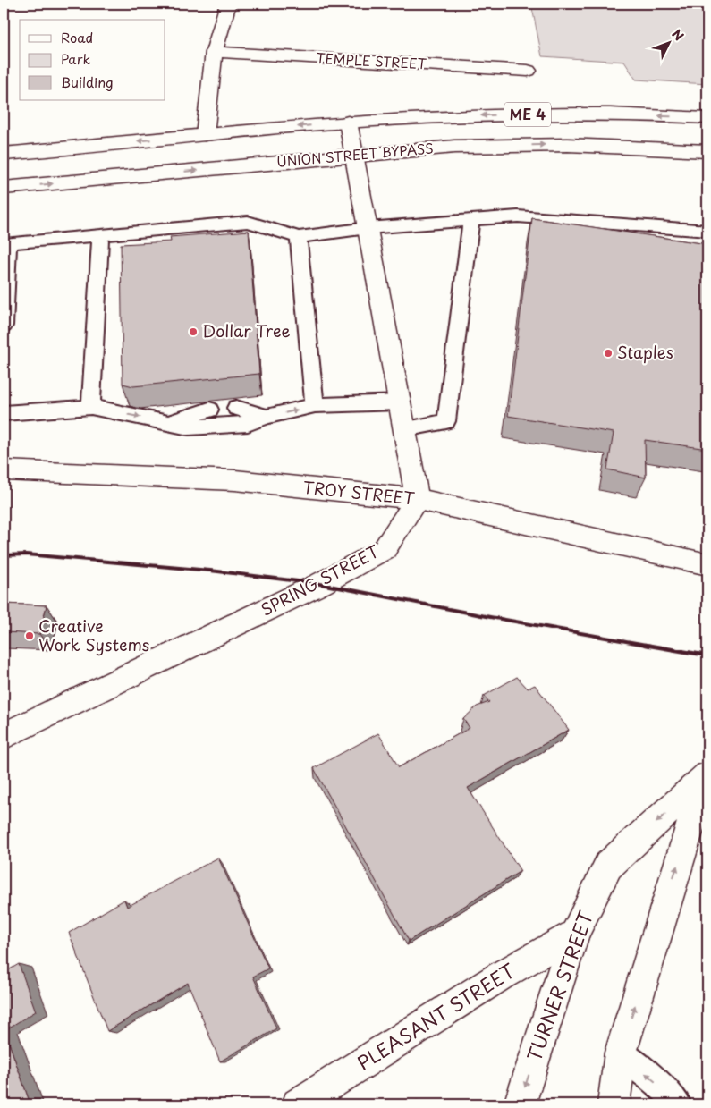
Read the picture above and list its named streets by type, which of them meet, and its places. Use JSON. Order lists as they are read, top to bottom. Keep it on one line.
{"streets":{"main road":["TEMPLE STREET","ME 4","UNION STREET BYPASS","TROY STREET","SPRING STREET","TURNER STREET","PLEASANT STREET"]},"crossings":[["TROY STREET","SPRING STREET"],["TURNER STREET","PLEASANT STREET"]],"places":["Dollar Tree","Staples","Creative Work Systems"],"legend":["Road","Park","Building"],"north":"top right"}
